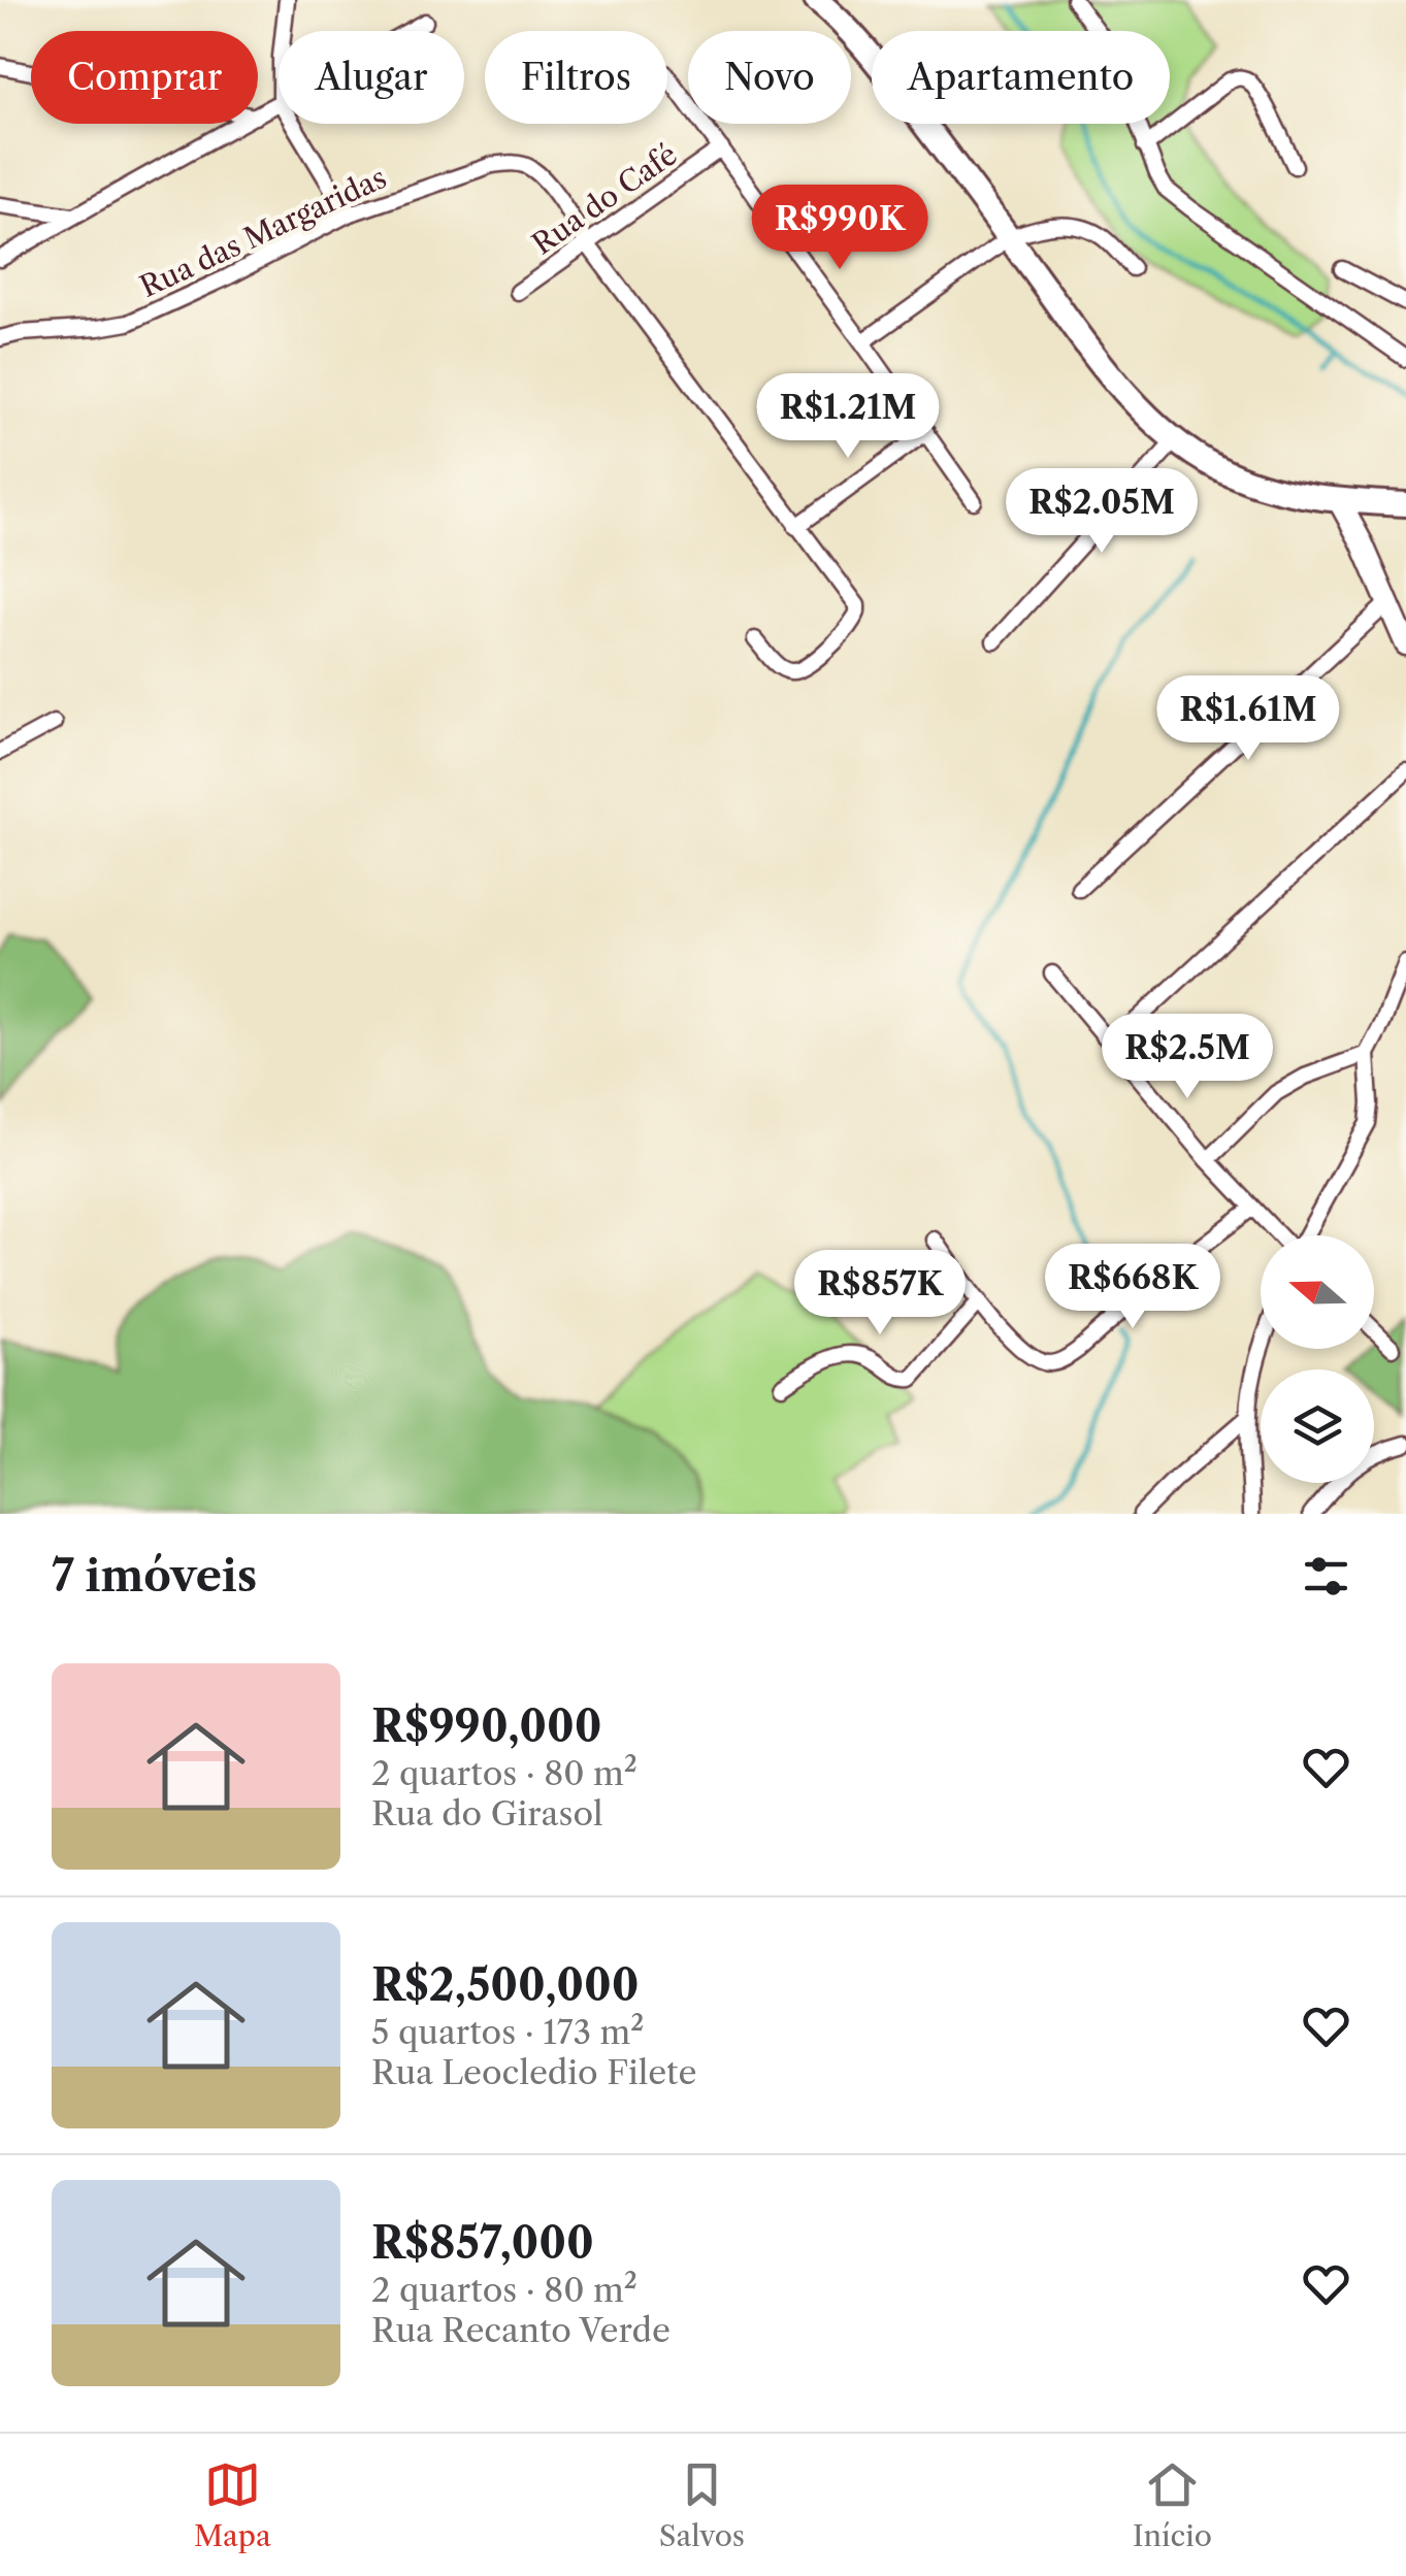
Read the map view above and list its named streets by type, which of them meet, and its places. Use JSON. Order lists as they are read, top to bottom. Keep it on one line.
{"streets":{"street":["Rua do Café","Rua das Margaridas"]},"crossings":[["Rua do Café","Rua das Margaridas"]],"north":"left","page":{"chip":["Comprar","Alugar","Filtros","Novo","Apartamento"],"price":["R$990K","R$1.21M","R$2.05M","R$1.61M","R$2.5M","R$668K","R$857K"],"heading":"7 imóveis","list":[{"name":"R$990,000","note":"2 quartos · 80 m² · Rua do Girasol"},{"name":"R$2,500,000","note":"5 quartos · 173 m² · Rua Leocledio Filete"},{"name":"R$857,000","note":"2 quartos · 80 m² · Rua Recanto Verde"}],"tabs":["Mapa","Salvos","Início"]}}
